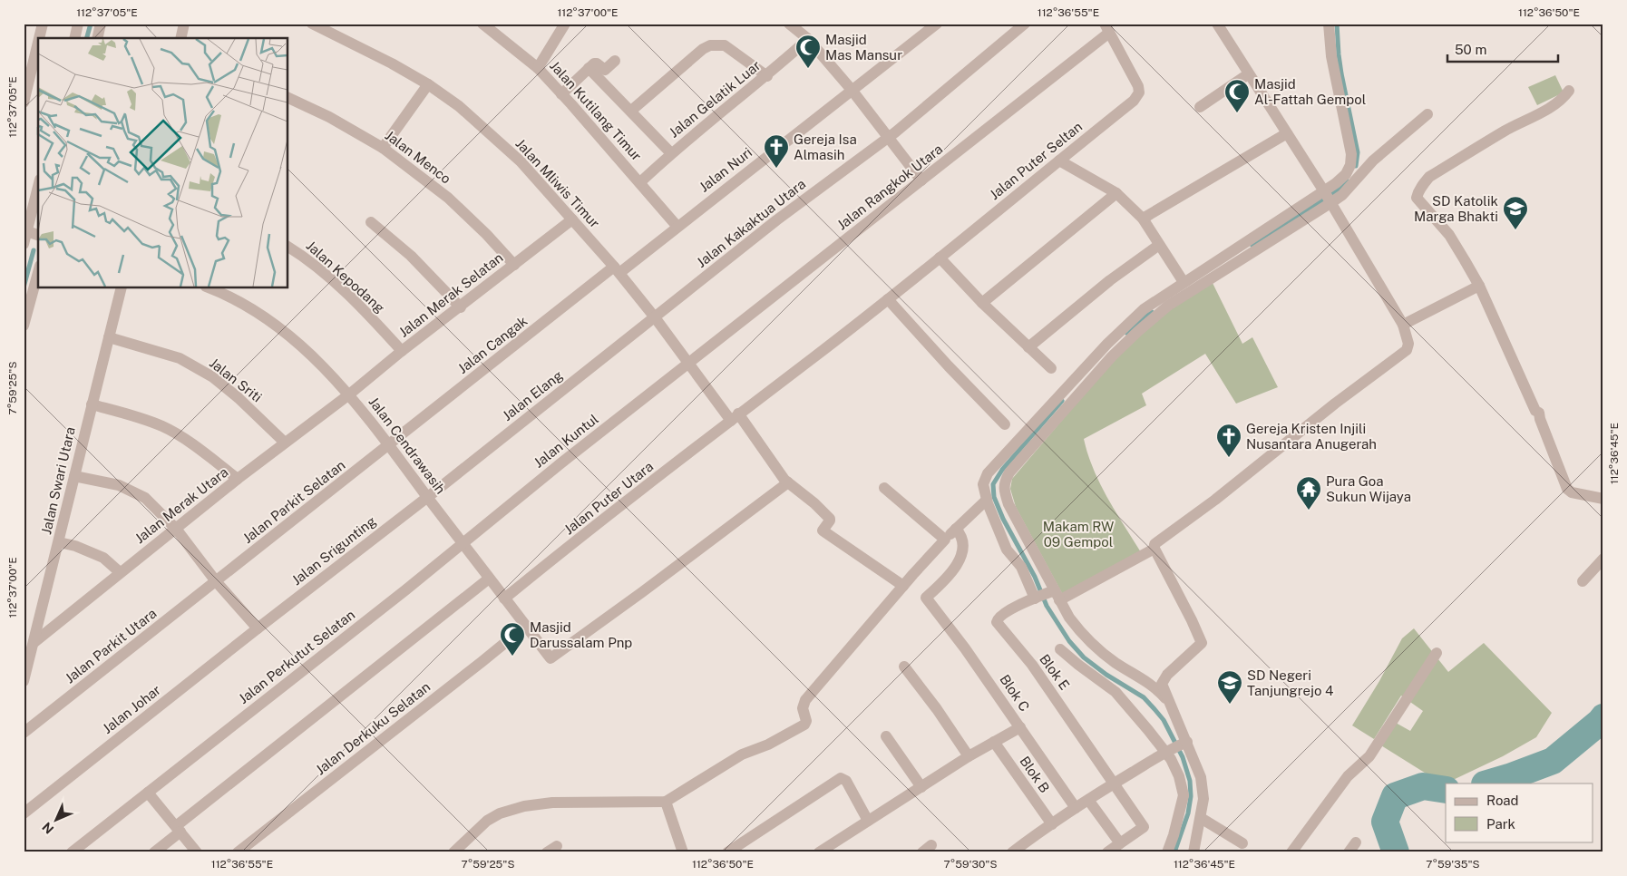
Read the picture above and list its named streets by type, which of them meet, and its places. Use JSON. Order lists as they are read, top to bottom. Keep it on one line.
{"streets":{"street":["Jalan Gelatik Luar","Jalan Kutilang Timur","Jalan Menco","Jalan Puter Seltan","Jalan Nuri","Jalan Mliwis Timur","Jalan Rangkok Utara","Jalan Kakaktua Utara","Jalan Kepodang","Jalan Merak Selatan","Jalan Cangak","Jalan Sriti","Jalan Elang","Jalan Kuntul","Jalan Cendrawasih","Jalan Swari Utara","Jalan Puter Utara","Jalan Parkit Selatan","Jalan Merak Utara","Jalan Srigunting","Jalan Parkit Utara","Jalan Perkutut Selatan","Blok E","Blok C","Jalan Johar","Jalan Derkuku Selatan","Blok B"]},"crossings":[["Jalan Gelatik Luar","Jalan Kutilang Timur"],["Jalan Kutilang Timur","Jalan Nuri"],["Jalan Menco","Jalan Merak Selatan"],["Jalan Puter Seltan","Jalan Rangkok Utara"],["Jalan Puter Seltan","Jalan Puter Utara"],["Jalan Nuri","Jalan Mliwis Timur"],["Jalan Nuri","Jalan Cangak"],["Jalan Mliwis Timur","Jalan Rangkok Utara"],["Jalan Mliwis Timur","Jalan Kakaktua Utara"],["Jalan Mliwis Timur","Jalan Merak Selatan"],["Jalan Mliwis Timur","Jalan Cangak"],["Jalan Mliwis Timur","Jalan Elang"],["Jalan Mliwis Timur","Jalan Kuntul"],["Jalan Mliwis Timur","Jalan Cendrawasih"],["Jalan Mliwis Timur","Jalan Puter Utara"],["Jalan Rangkok Utara","Jalan Kuntul"],["Jalan Kakaktua Utara","Jalan Elang"],["Jalan Kepodang","Jalan Merak Selatan"],["Jalan Merak Selatan","Jalan Cendrawasih"],["Jalan Merak Selatan","Jalan Merak Utara"],["Jalan Cangak","Jalan Cendrawasih"],["Jalan Cangak","Jalan Parkit Selatan"],["Jalan Sriti","Jalan Swari Utara"],["Jalan Sriti","Jalan Merak Utara"],["Jalan Elang","Jalan Cendrawasih"],["Jalan Elang","Jalan Srigunting"],["Jalan Kuntul","Jalan Cendrawasih"],["Jalan Kuntul","Jalan Perkutut Selatan"],["Jalan Cendrawasih","Jalan Puter Utara"],["Jalan Cendrawasih","Jalan Parkit Selatan"],["Jalan Cendrawasih","Jalan Merak Utara"],["Jalan Cendrawasih","Jalan Srigunting"],["Jalan Cendrawasih","Jalan Perkutut Selatan"],["Jalan Cendrawasih","Jalan Derkuku Selatan"],["Jalan Swari Utara","Jalan Merak Utara"],["Jalan Parkit Selatan","Jalan Parkit Utara"],["Jalan Srigunting","Jalan Johar"]],"parks":["Makam RW 09 Gempol"],"places":{"mosque":["Masjid Mas Mansur","Masjid Al-Fattah Gempol","Masjid Darussalam Pnp"],"church":["Gereja Isa Almasih","Gereja Kristen Injili Nusantara Anugerah"],"school or university":["SD Katolik Marga Bhakti","SD Negeri Tanjungrejo 4"],"temple":["Pura Goa Sukun Wijaya"]},"legend":["Road","Park"],"scale_bar":"50 m","north":"bottom left","coordinates":["112°37'05\"E","112°37'00\"E","112°36'55\"E","112°36'50\"E","7°59'25\"S","112°36'45\"E","7°59'30\"S","7°59'35\"S"]}
